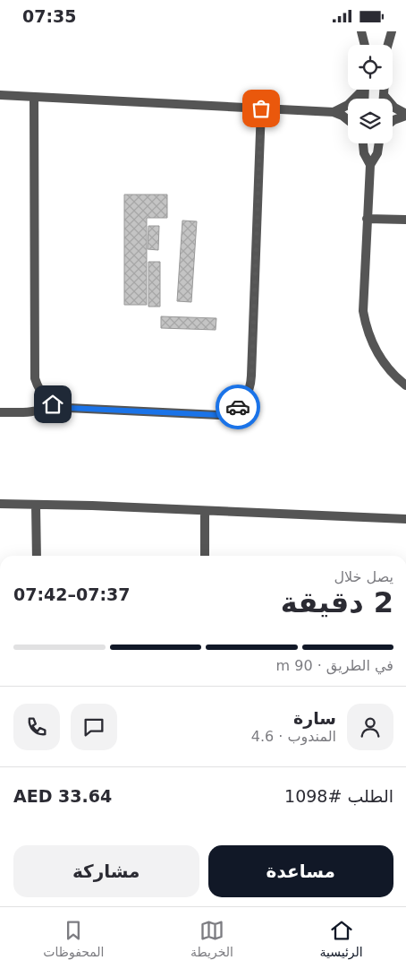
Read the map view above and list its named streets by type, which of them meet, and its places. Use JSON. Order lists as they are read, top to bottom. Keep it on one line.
{"page":{"status":"07:35","heading":["2 دقيقة","يصل خلال","07:37–07:42"],"panel":["سارة","المندوب · 4.6","الطلب #1098","AED 33.64"],"bar":"في الطريق · 90 m","buttons":["مساعدة","مشاركة"],"tabs":["الرئيسية","الخريطة","المحفوظات"]}}
